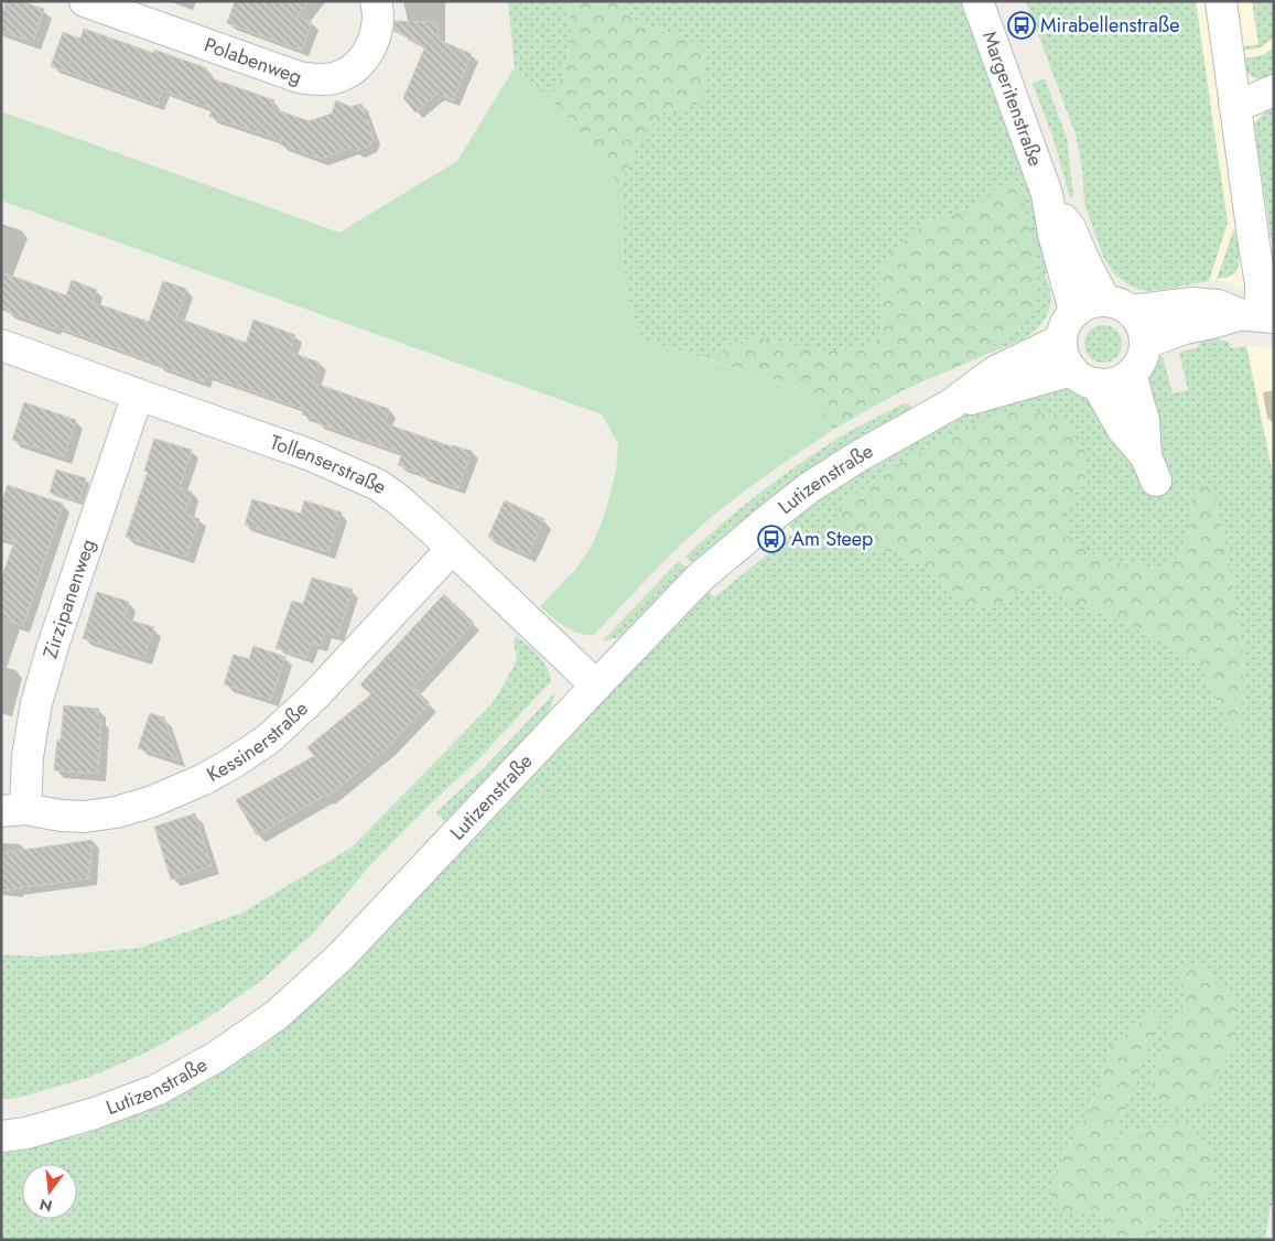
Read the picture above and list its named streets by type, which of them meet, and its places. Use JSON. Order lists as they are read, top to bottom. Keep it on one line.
{"streets":{"street":["Polabenweg","Margeritenstraße","Tollenserstraße","Lutizenstraße","Zirzipanenweg","Kessinerstraße"]},"crossings":[["Margeritenstraße","Lutizenstraße"],["Tollenserstraße","Lutizenstraße"],["Tollenserstraße","Zirzipanenweg"],["Tollenserstraße","Kessinerstraße"],["Zirzipanenweg","Kessinerstraße"]],"places":{"bus stop":["Mirabellenstraße","Am Steep"]},"north":"bottom"}
